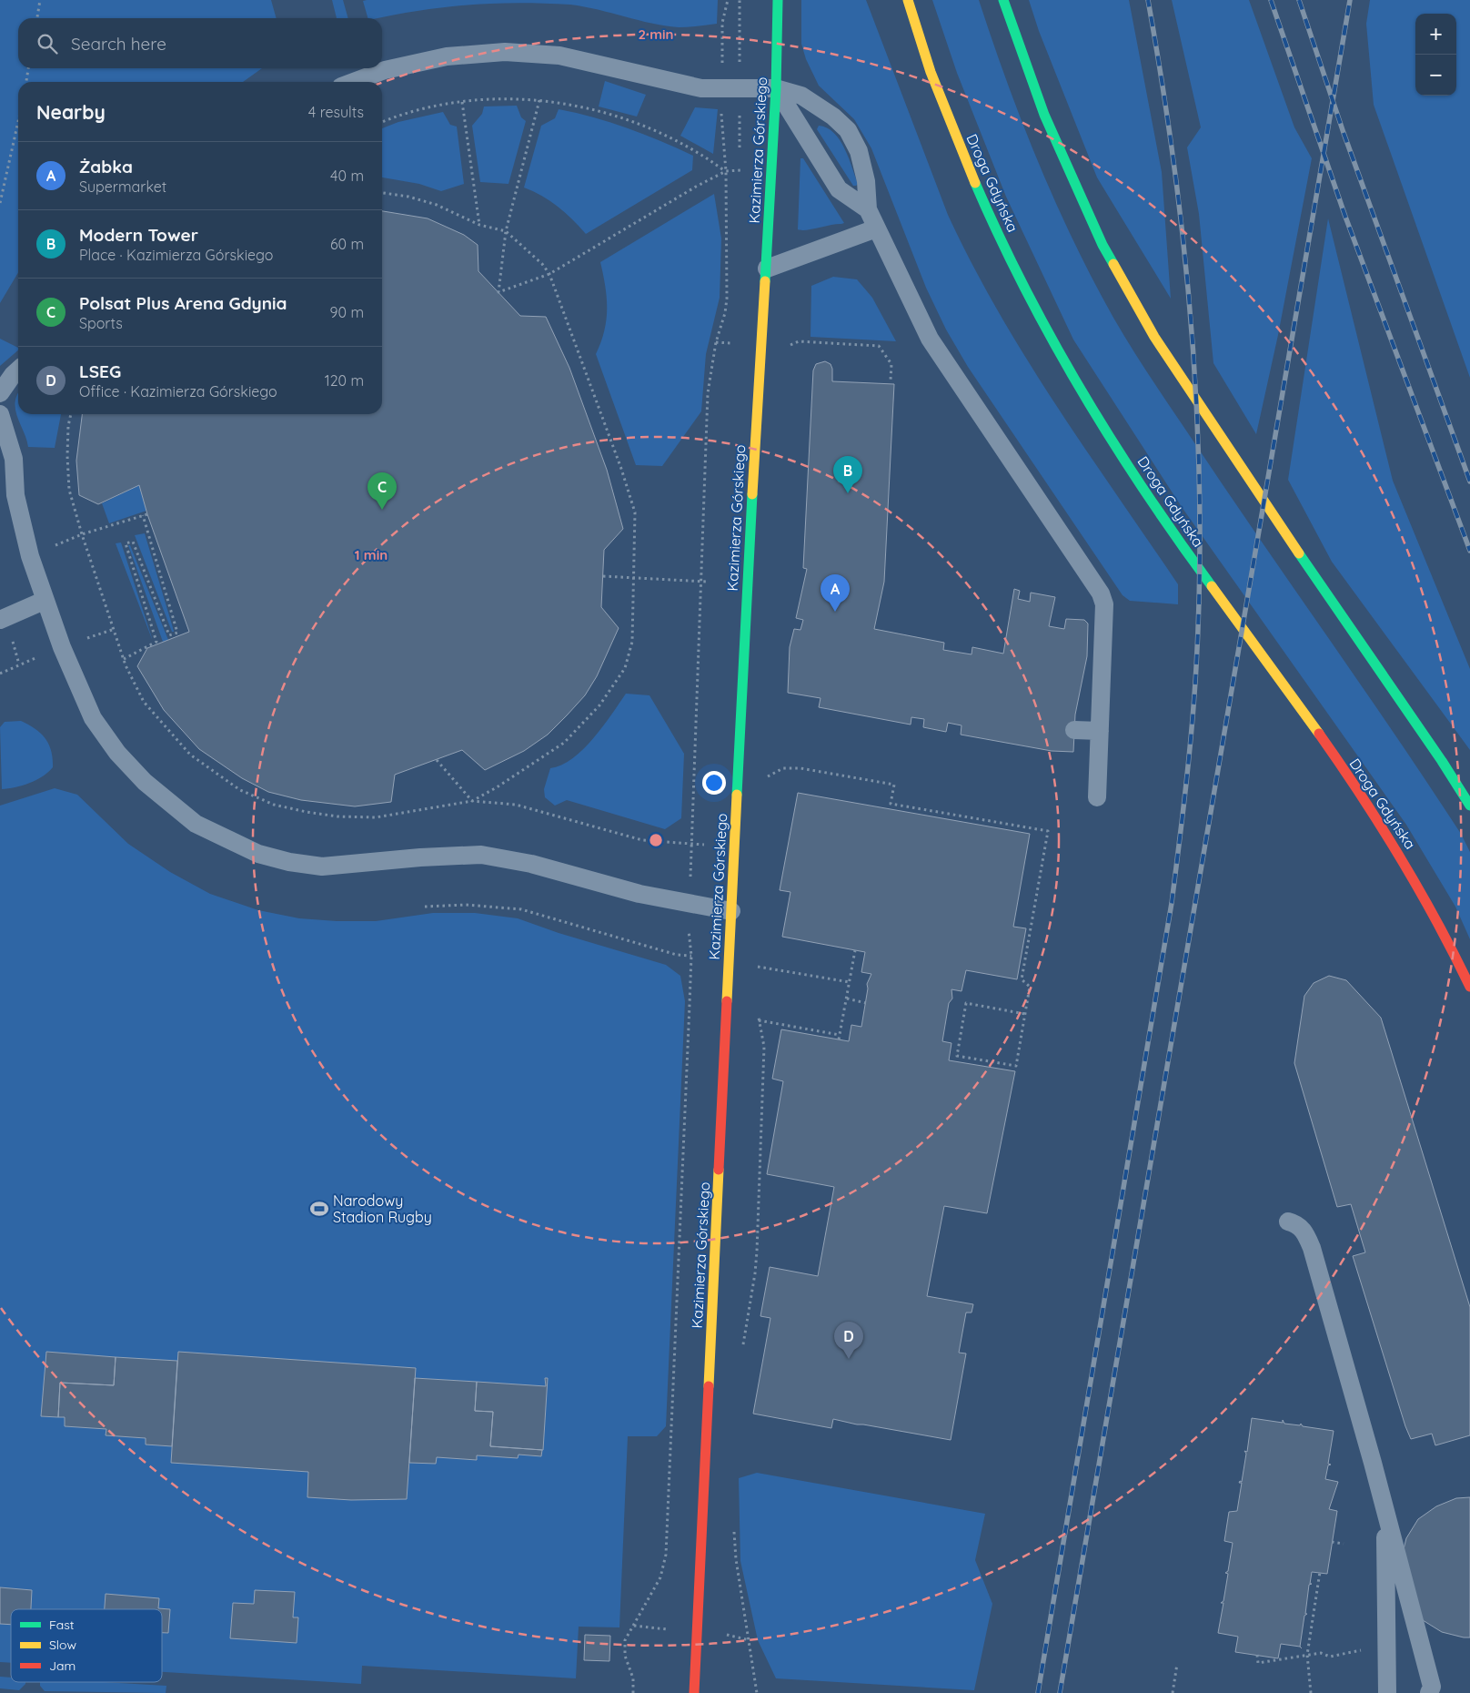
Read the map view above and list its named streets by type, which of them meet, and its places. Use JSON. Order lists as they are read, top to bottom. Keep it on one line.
{"streets":{"main road":["Kazimierza Górskiego","Droga Gdyńska"]},"places":{"sports":["Narodowy Stadion Rugby"]},"legend":["Fast","Slow","Jam"],"page":{"map_buttons":["+","−"],"search":"Search here","heading":["Nearby","4 results"],"list":[{"mark":"A","name":"Żabka","note":"Supermarket","value":"40 m"},{"mark":"B","name":"Modern Tower","note":"Place · Kazimierza Górskiego","value":"60 m"},{"mark":"C","name":"Polsat Plus Arena Gdynia","note":"Sports","value":"90 m"},{"mark":"D","name":"LSEG","note":"Office · Kazimierza Górskiego","value":"120 m"}],"pins":["B","C","A","D"]},"rings":["2 min","1 min"]}
